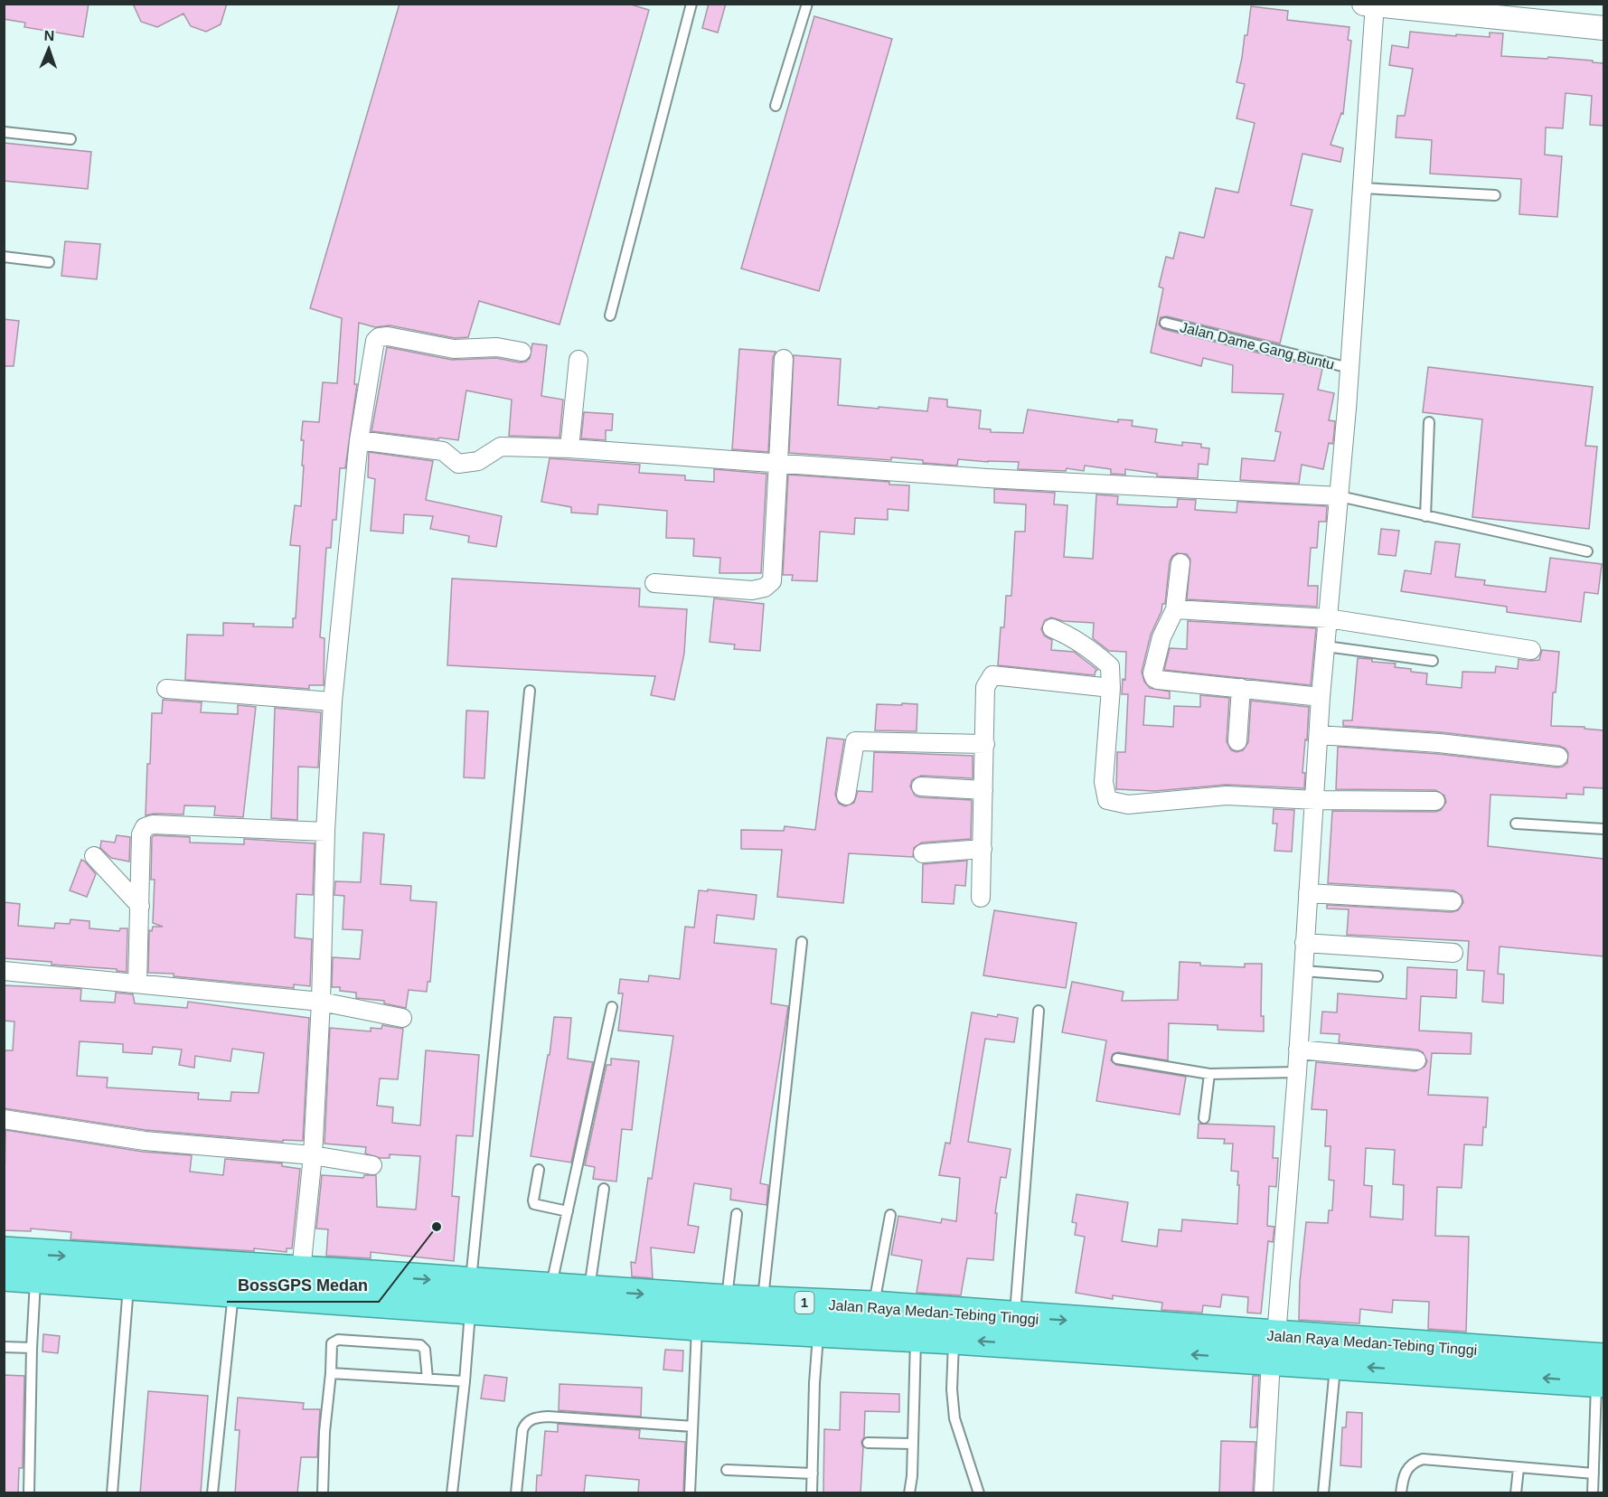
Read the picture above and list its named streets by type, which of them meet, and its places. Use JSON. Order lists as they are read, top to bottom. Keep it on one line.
{"streets":{"highway":["1","Jalan Raya Medan-Tebing Tinggi"],"lane":["Jalan Dame Gang Buntu"]},"places":["BossGPS Medan"],"north":"top"}
